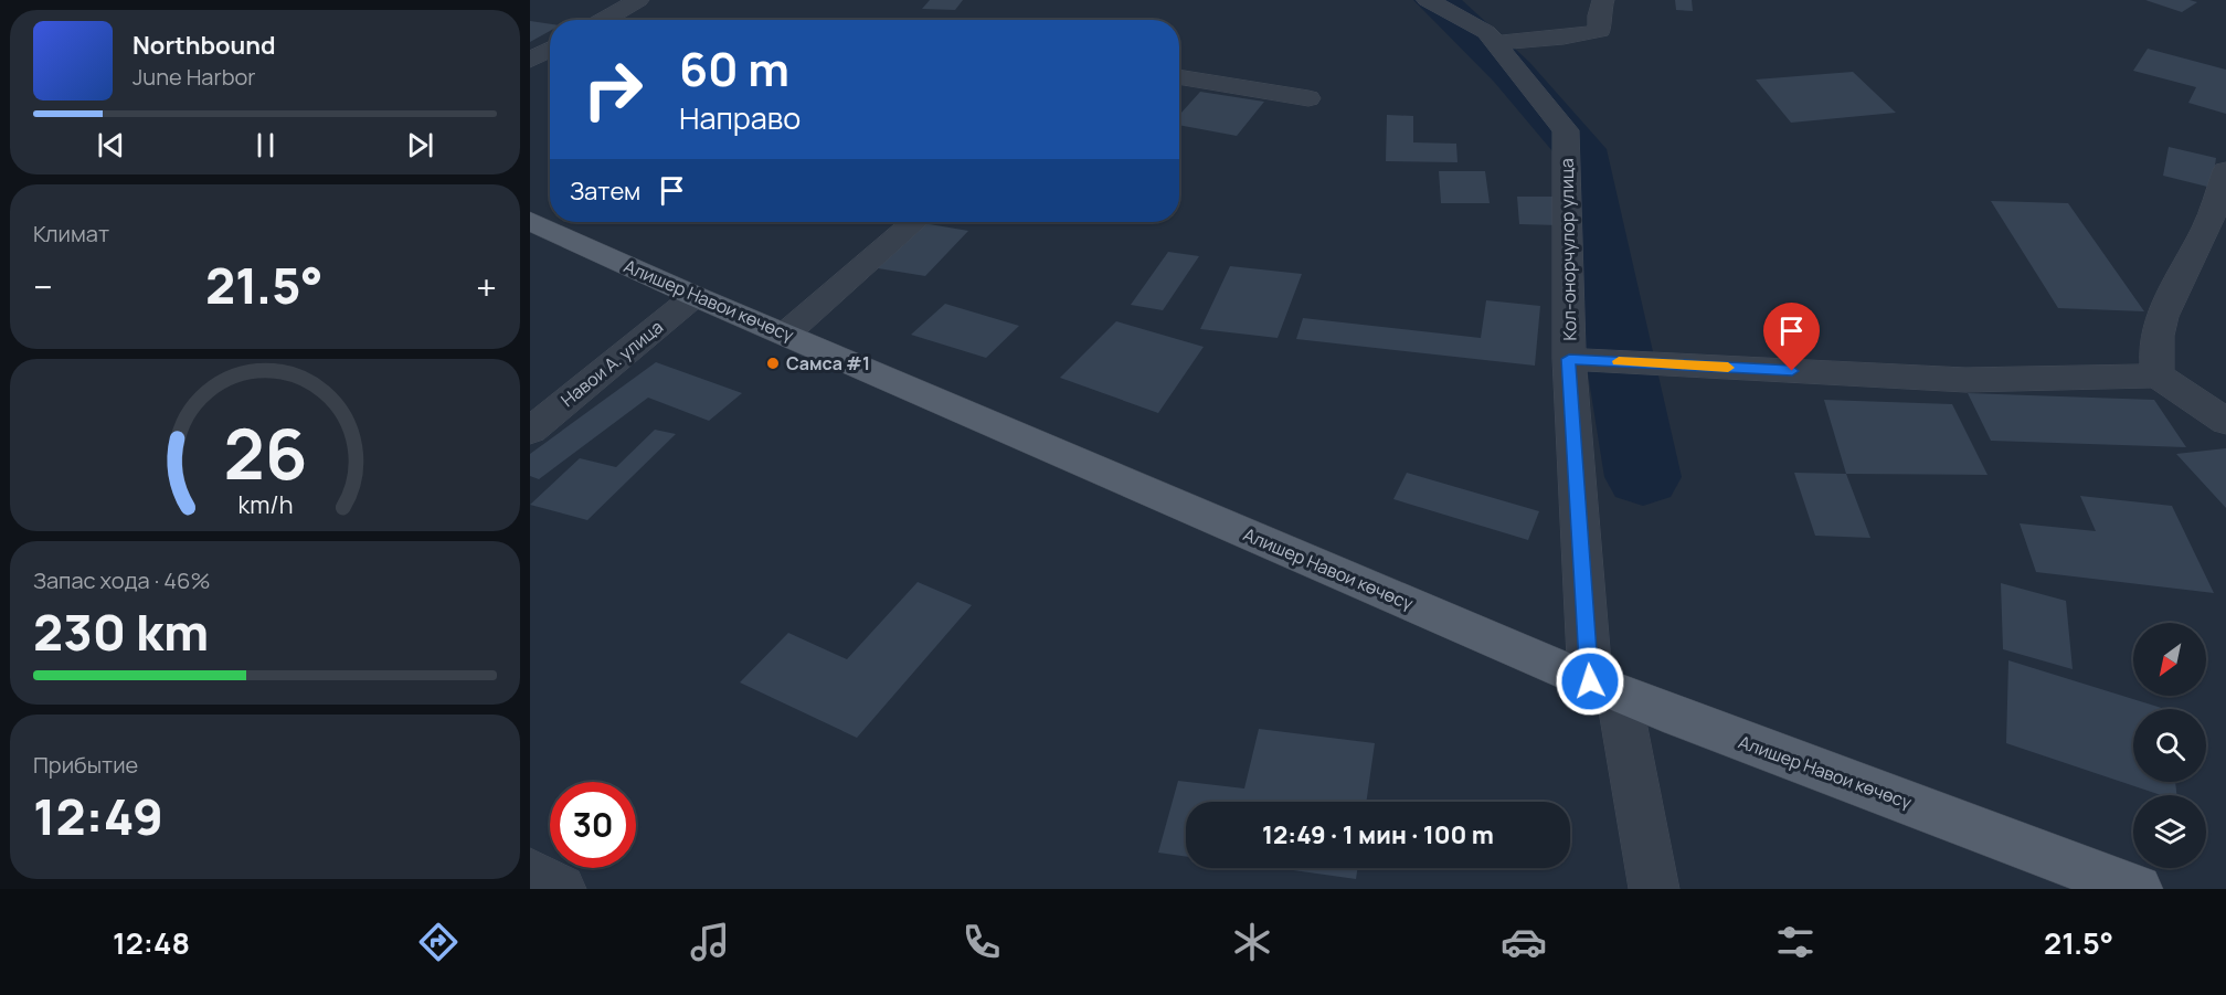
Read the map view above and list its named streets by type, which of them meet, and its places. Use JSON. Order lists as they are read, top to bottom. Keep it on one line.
{"streets":{"main road":["Алишер Навои көчөсү"],"street":["Кол-онорчулор улица","Навои А. улица"]},"crossings":[["Кол-онорчулор улица","Алишер Навои көчөсү"],["Алишер Навои көчөсү","Навои А. улица"]],"places":["Самса #1"],"north":"bottom left","page":{"turn":["60 m","Направо"],"song":["Northbound","June Harbor"],"then":"Затем","tile":["Климат",["Запас хода · 46%","230 km"],["Прибытие","12:49"]],"heat":["−","21.5°","+"],"limit":"30","trip":"12:49 · 1 мин · 100 m","tabs":["12:48","21.5°"],"gauge":["26","km/h"]}}
